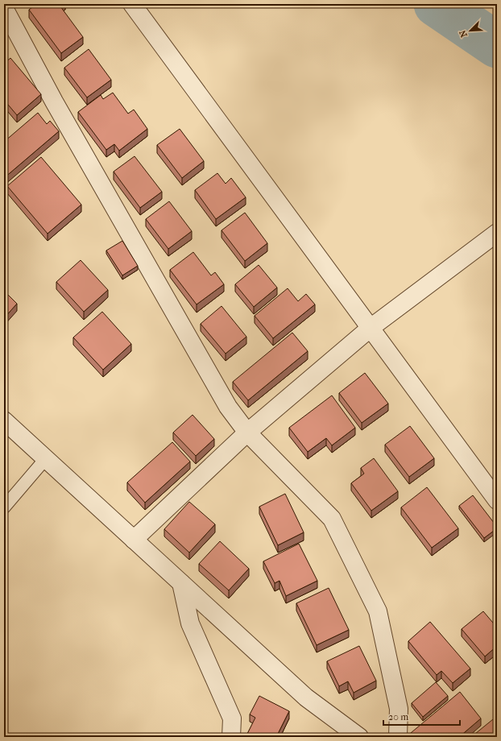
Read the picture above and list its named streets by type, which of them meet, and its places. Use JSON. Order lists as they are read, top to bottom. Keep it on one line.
{"scale_bar":"20 m","north":"bottom left"}
